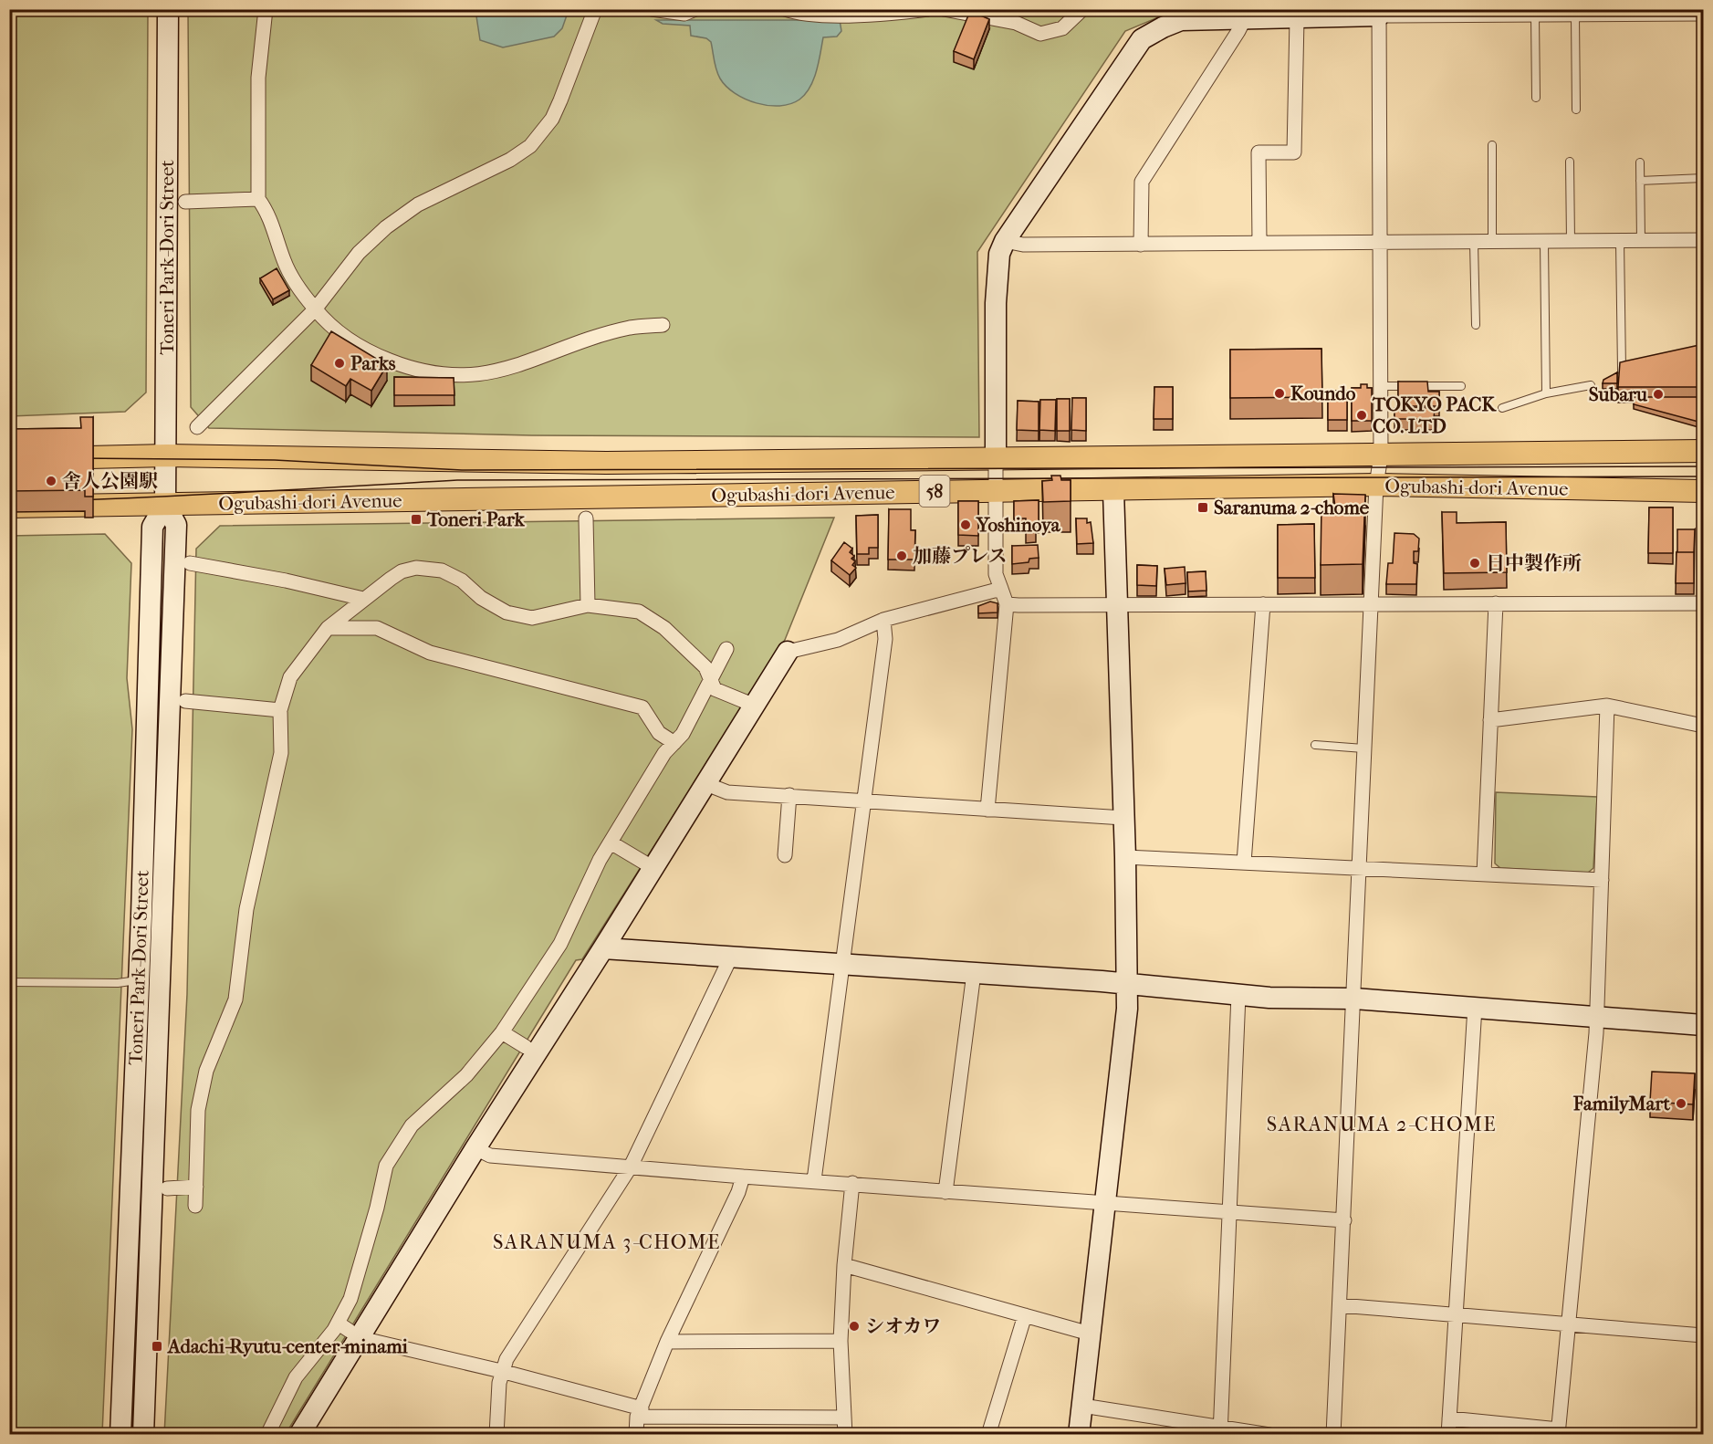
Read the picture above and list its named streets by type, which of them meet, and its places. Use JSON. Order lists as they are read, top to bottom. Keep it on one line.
{"streets":{"main road":["Ogubashi-dori Avenue","58"],"street":["Toneri Park-Dori Street"]},"crossings":[["Toneri Park-Dori Street","Ogubashi-dori Avenue"],["Toneri Park-Dori Street","58"],["Ogubashi-dori Avenue","58"]],"districts":["SARANUMA 2-CHOME","SARANUMA 3-CHOME"],"places":{"other":["Parks","Koundo","Subaru","TOKYO PACK CO. LTD","舎人公園駅","Yoshinoya","加藤プレス","日中製作所","FamilyMart","シオカワ"],"transit":["Saranuma 2-chome","Toneri Park","Adachi-Ryutu-center-minami"]}}
